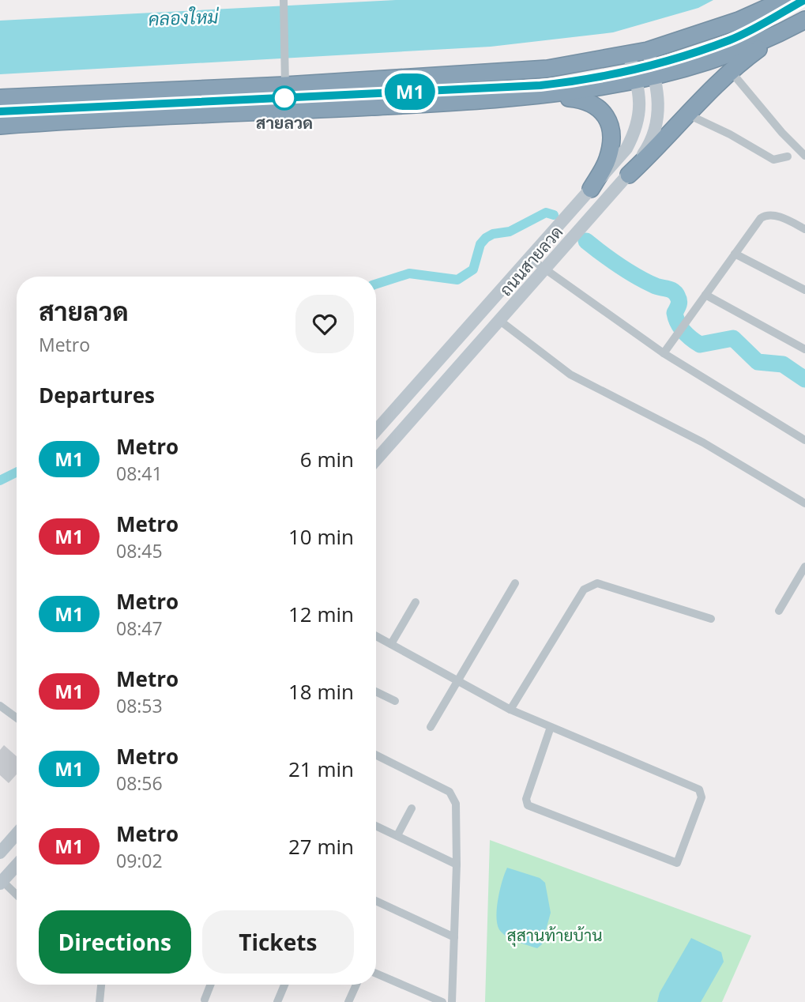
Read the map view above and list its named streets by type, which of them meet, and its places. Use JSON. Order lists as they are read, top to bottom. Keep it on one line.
{"streets":{"main road":["ถนนสายลวด"]},"water":["คลองใหม่"],"parks":["สุสานท้ายบ้าน"],"places":["สายลวด"],"lines":["metro line M1"],"page":{"on_map":"M1","heading":[["สายลวด","Metro"],"Departures"],"list":[{"mark":"M1","name":"Metro","note":"08:41","value":"6 min"},{"mark":"M1","name":"Metro","note":"08:45","value":"10 min"},{"mark":"M1","name":"Metro","note":"08:47","value":"12 min"},{"mark":"M1","name":"Metro","note":"08:53","value":"18 min"},{"mark":"M1","name":"Metro","note":"08:56","value":"21 min"},{"mark":"M1","name":"Metro","note":"09:02","value":"27 min"}],"buttons":["Directions","Tickets"]}}
